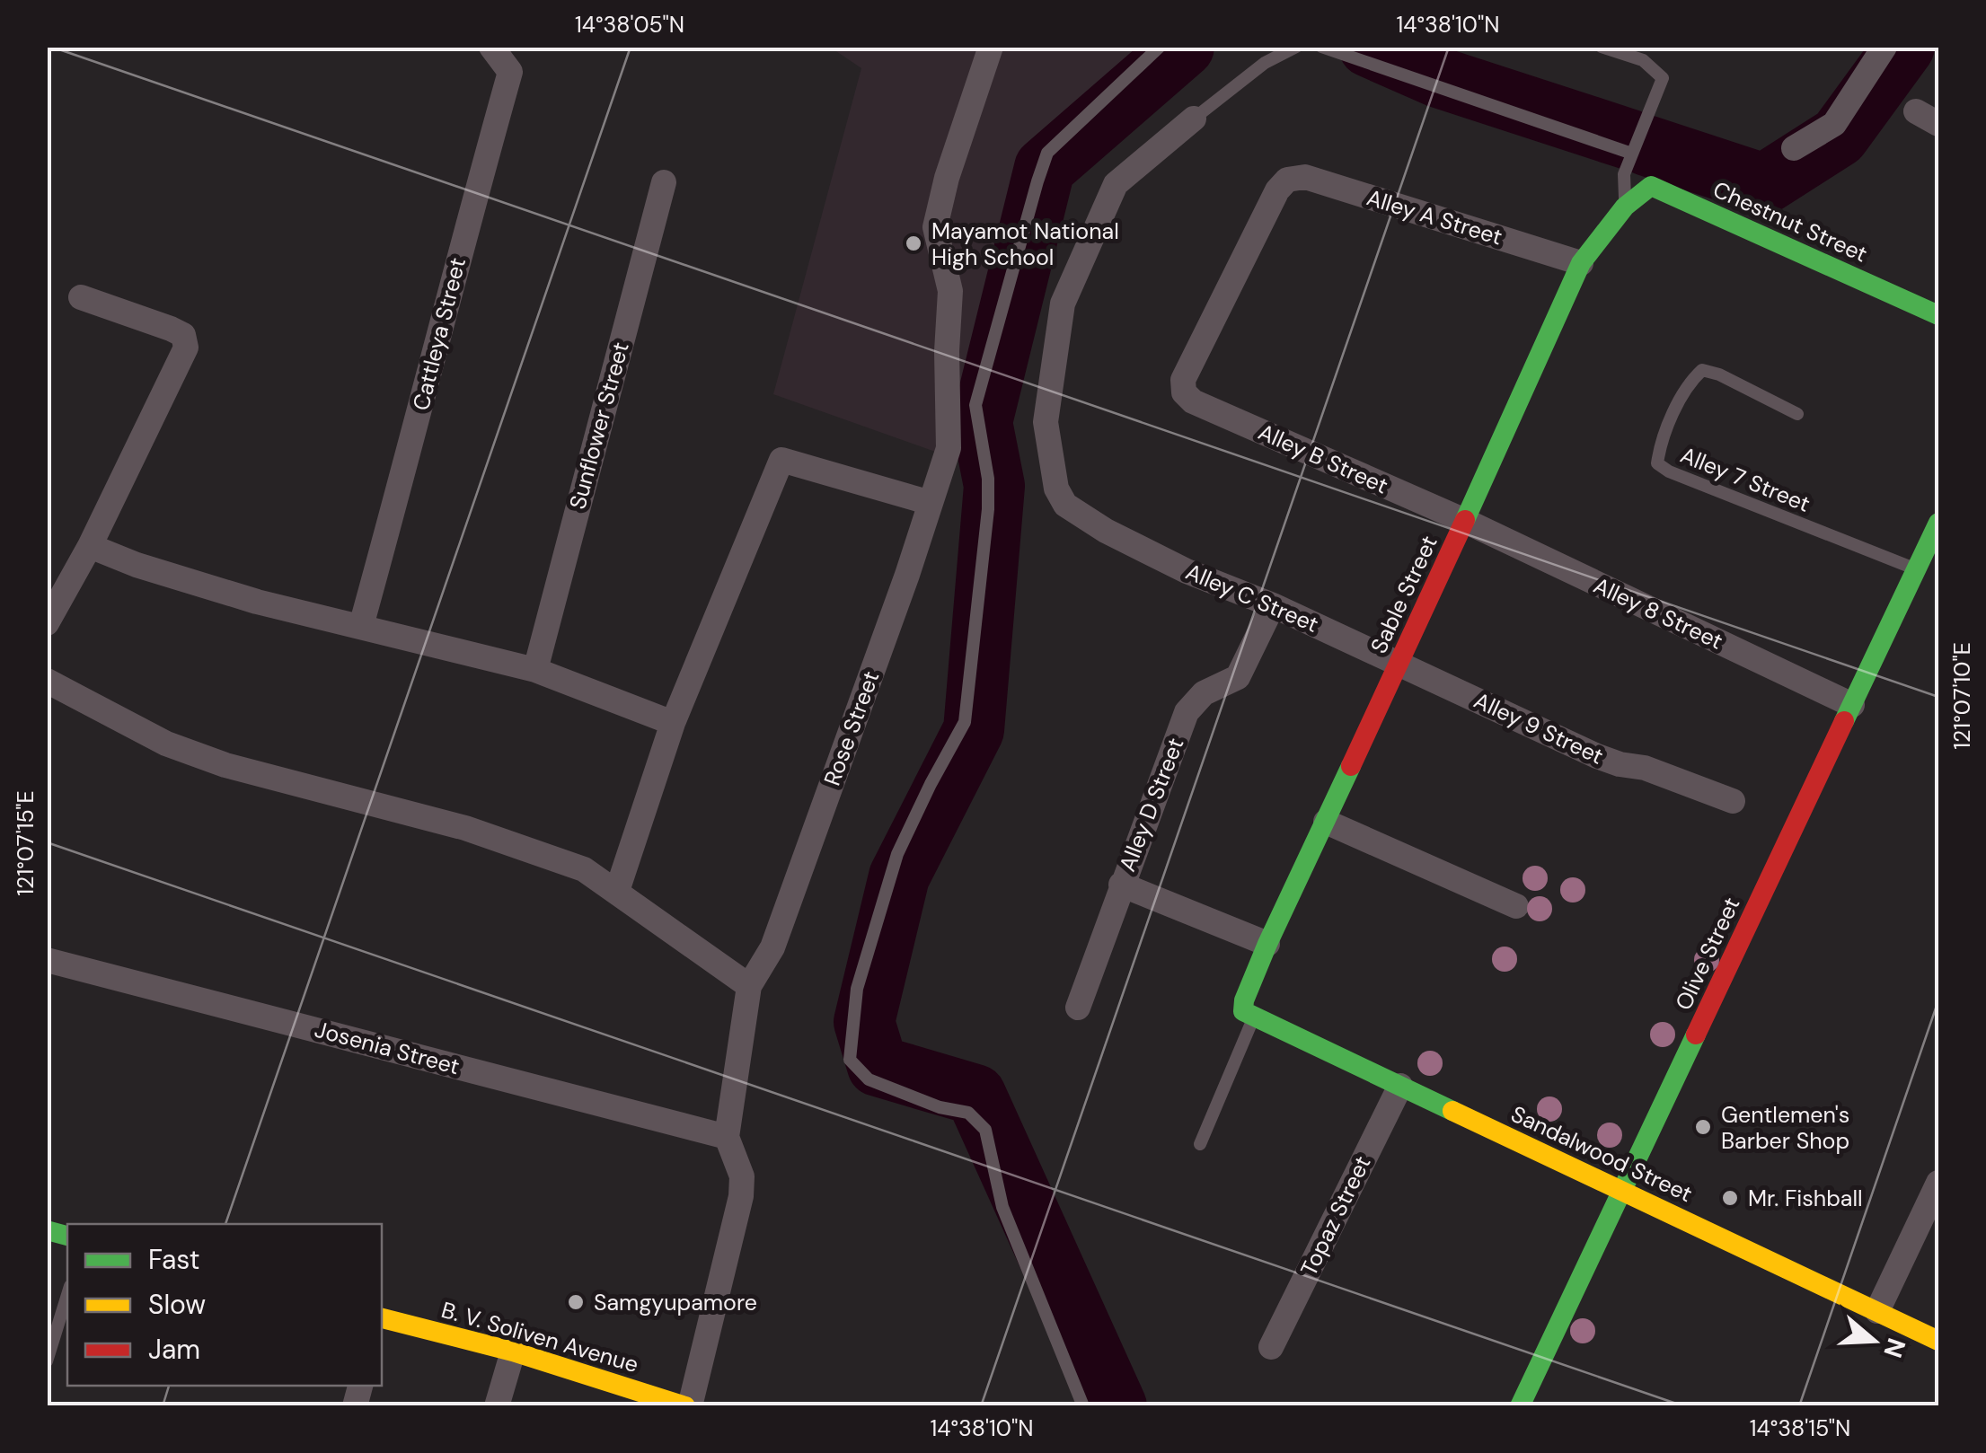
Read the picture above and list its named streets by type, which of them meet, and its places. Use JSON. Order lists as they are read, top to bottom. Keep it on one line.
{"streets":{"street":["Alley A Street","Chestnut Street","Cattleya Street","Sunflower Street","Alley B Street","Sable Street","Alley C Street","Alley 8 Street","Rose Street","Alley 9 Street","Alley D Street","Olive Street","Josenia Street","Sandalwood Street","Topaz Street","B. V. Soliven Avenue"],"lane":["Alley 7 Street"]},"crossings":[["Alley A Street","Alley B Street"],["Alley A Street","Sable Street"],["Chestnut Street","Sable Street"],["Alley B Street","Sable Street"],["Alley B Street","Alley 8 Street"],["Alley 7 Street","Olive Street"],["Sable Street","Alley C Street"],["Sable Street","Alley 8 Street"],["Sable Street","Alley 9 Street"],["Sable Street","Alley D Street"],["Sable Street","Sandalwood Street"],["Alley C Street","Alley 9 Street"],["Alley C Street","Alley D Street"],["Alley 8 Street","Olive Street"],["Rose Street","Josenia Street"],["Rose Street","B. V. Soliven Avenue"],["Olive Street","Sandalwood Street"],["Sandalwood Street","Topaz Street"]],"places":["Mayamot National High School","Gentlemen's Barber Shop","Mr. Fishball","Samgyupamore"],"legend":["Fast","Slow","Jam"],"north":"right","coordinates":["14°38'05\"N","14°38'10\"N","121°07'10\"E","121°07'15\"E","14°38'15\"N"]}
